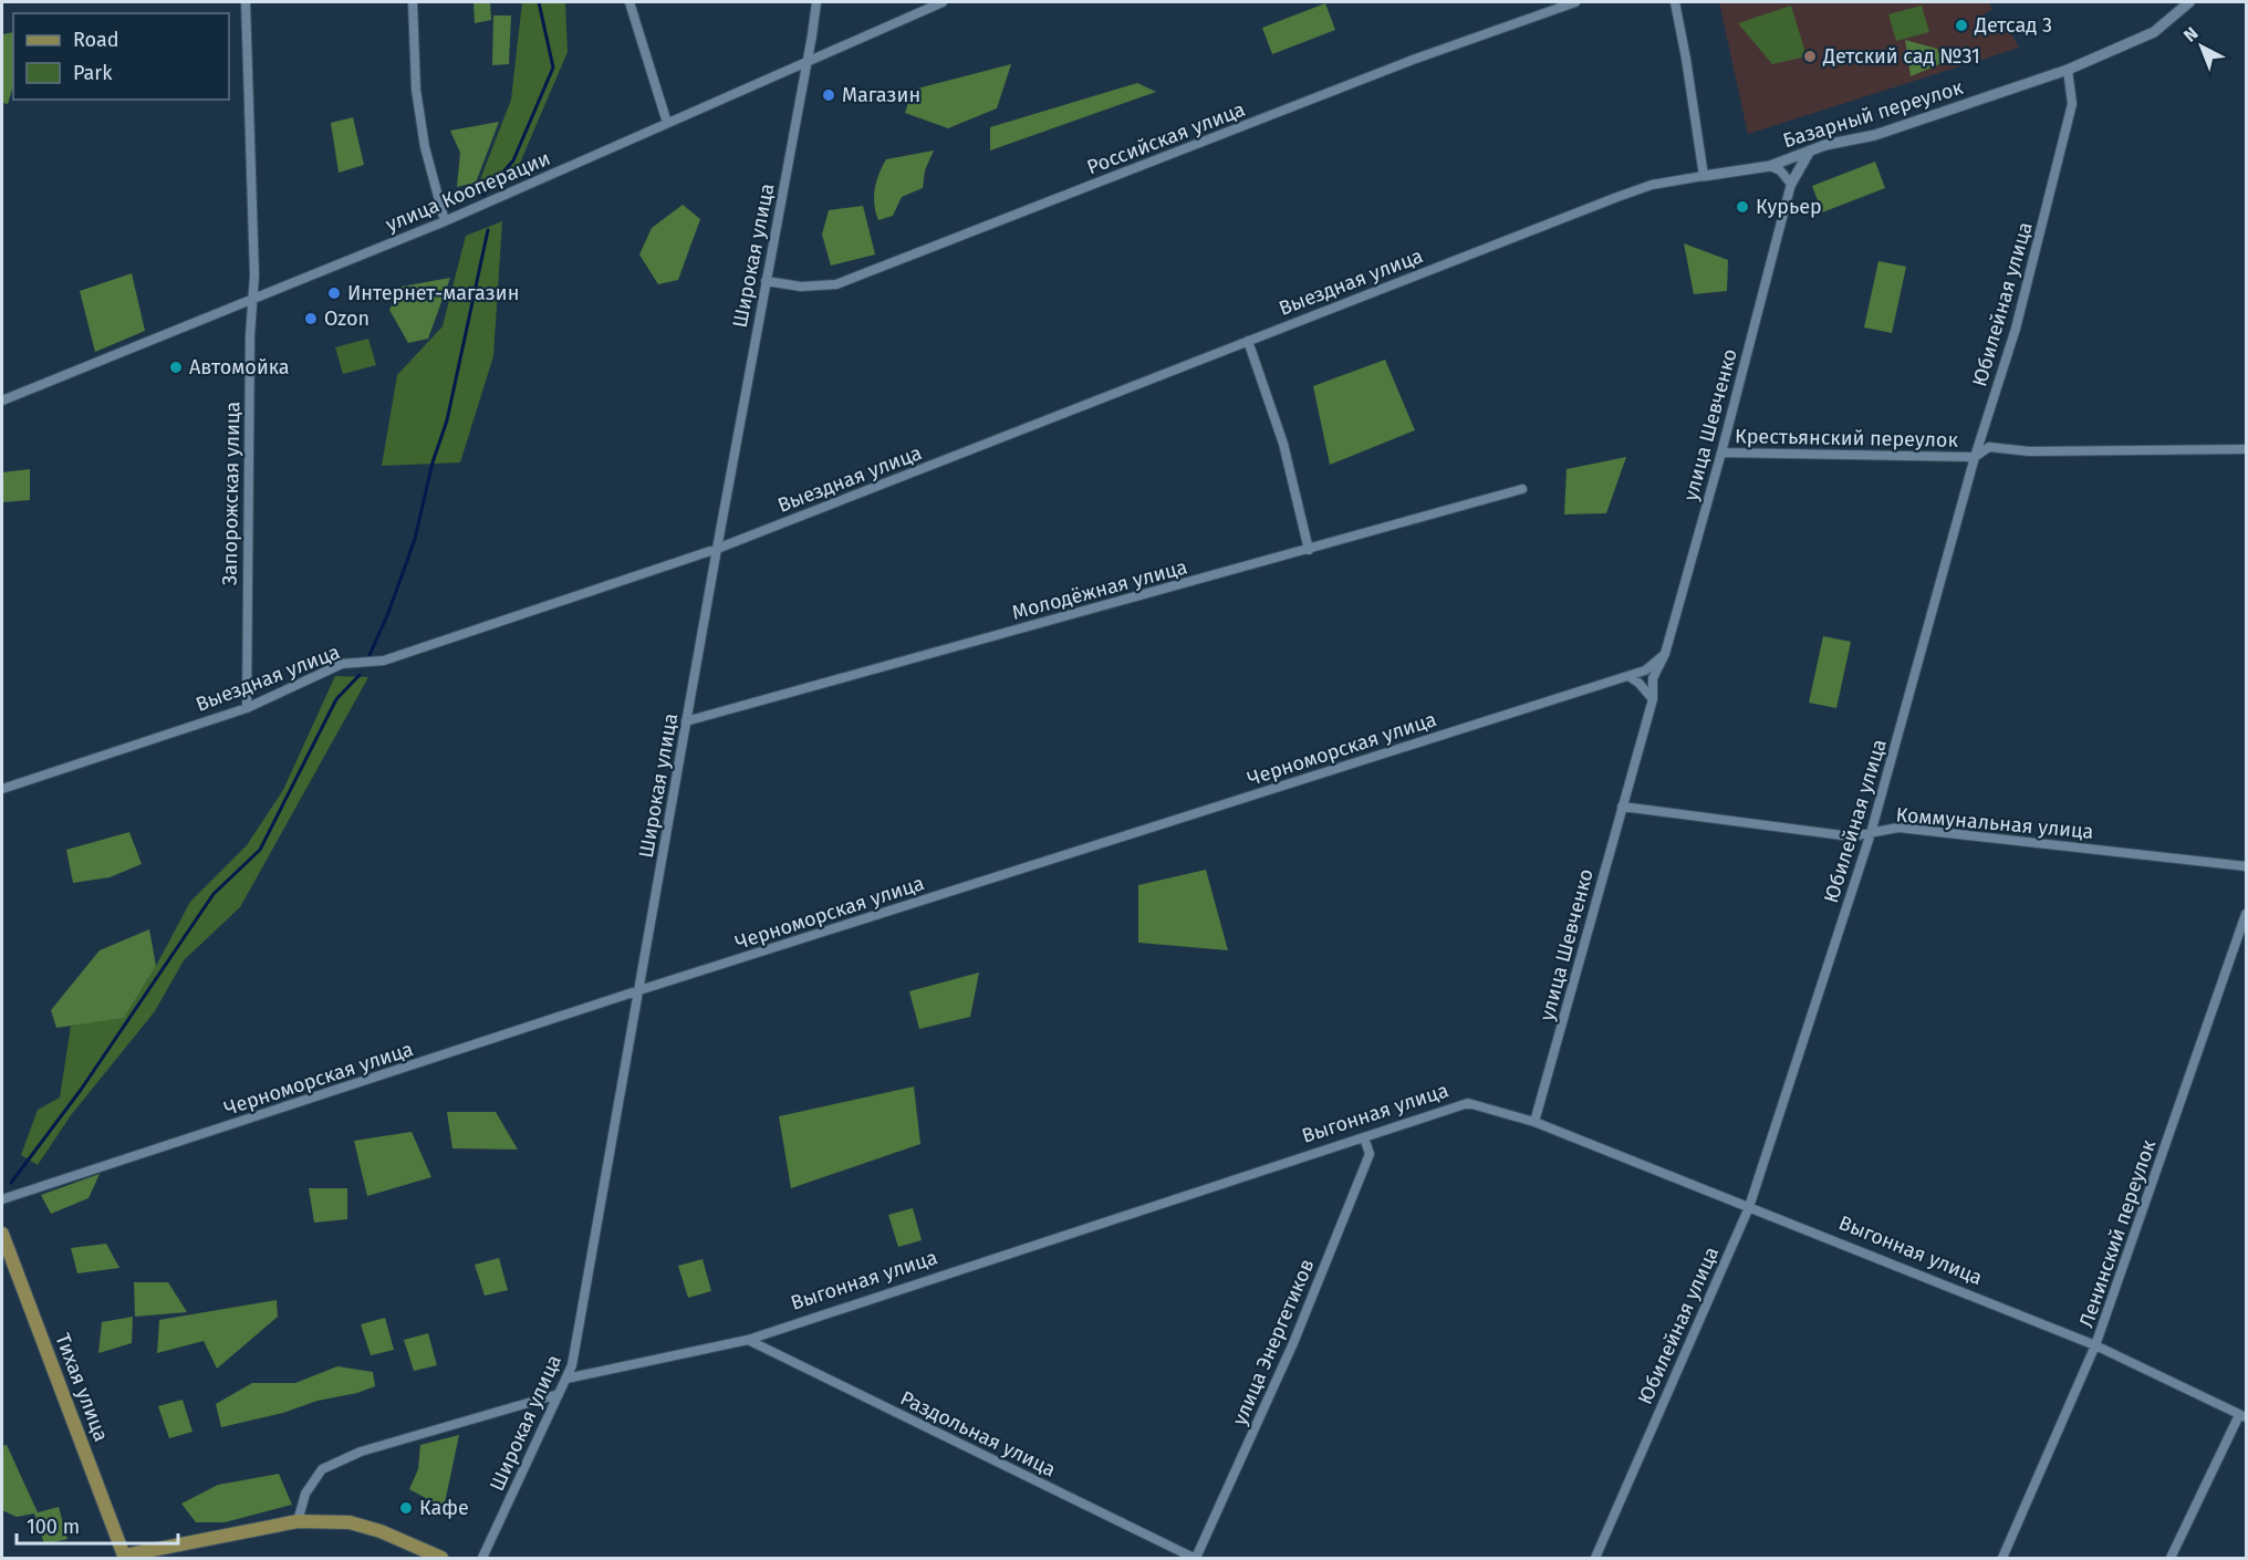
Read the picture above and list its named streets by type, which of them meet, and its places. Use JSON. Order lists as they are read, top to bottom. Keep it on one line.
{"streets":{"main road":["Тихая улица"],"street":["Базарный переулок","Российская улица","улица Кооперации","Широкая улица","Выездная улица","Юбилейная улица","улица Шевченко","Крестьянский переулок","Запорожская улица","Молодёжная улица","Черноморская улица","Коммунальная улица","Выгонная улица","Ленинский переулок","улица Энергетиков","Раздольная улица"]},"crossings":[["Базарный переулок","Выездная улица"],["Базарный переулок","Юбилейная улица"],["Российская улица","Широкая улица"],["улица Кооперации","Широкая улица"],["улица Кооперации","Запорожская улица"],["Широкая улица","Выездная улица"],["Широкая улица","Молодёжная улица"],["Широкая улица","Черноморская улица"],["Широкая улица","Выгонная улица"],["Выездная улица","Запорожская улица"],["Юбилейная улица","Крестьянский переулок"],["Юбилейная улица","Коммунальная улица"],["Юбилейная улица","Выгонная улица"],["улица Шевченко","Крестьянский переулок"],["улица Шевченко","Черноморская улица"],["улица Шевченко","Коммунальная улица"],["улица Шевченко","Выгонная улица"],["Выгонная улица","Ленинский переулок"],["Выгонная улица","улица Энергетиков"],["Выгонная улица","Раздольная улица"],["улица Энергетиков","Раздольная улица"]],"places":["Детсад 3","Детский сад №31","Магазин","Курьер","Интернет-магазин","Ozon","Автомойка","Кафе"],"legend":["Road","Park"],"scale_bar":"100 m","north":"top left"}
